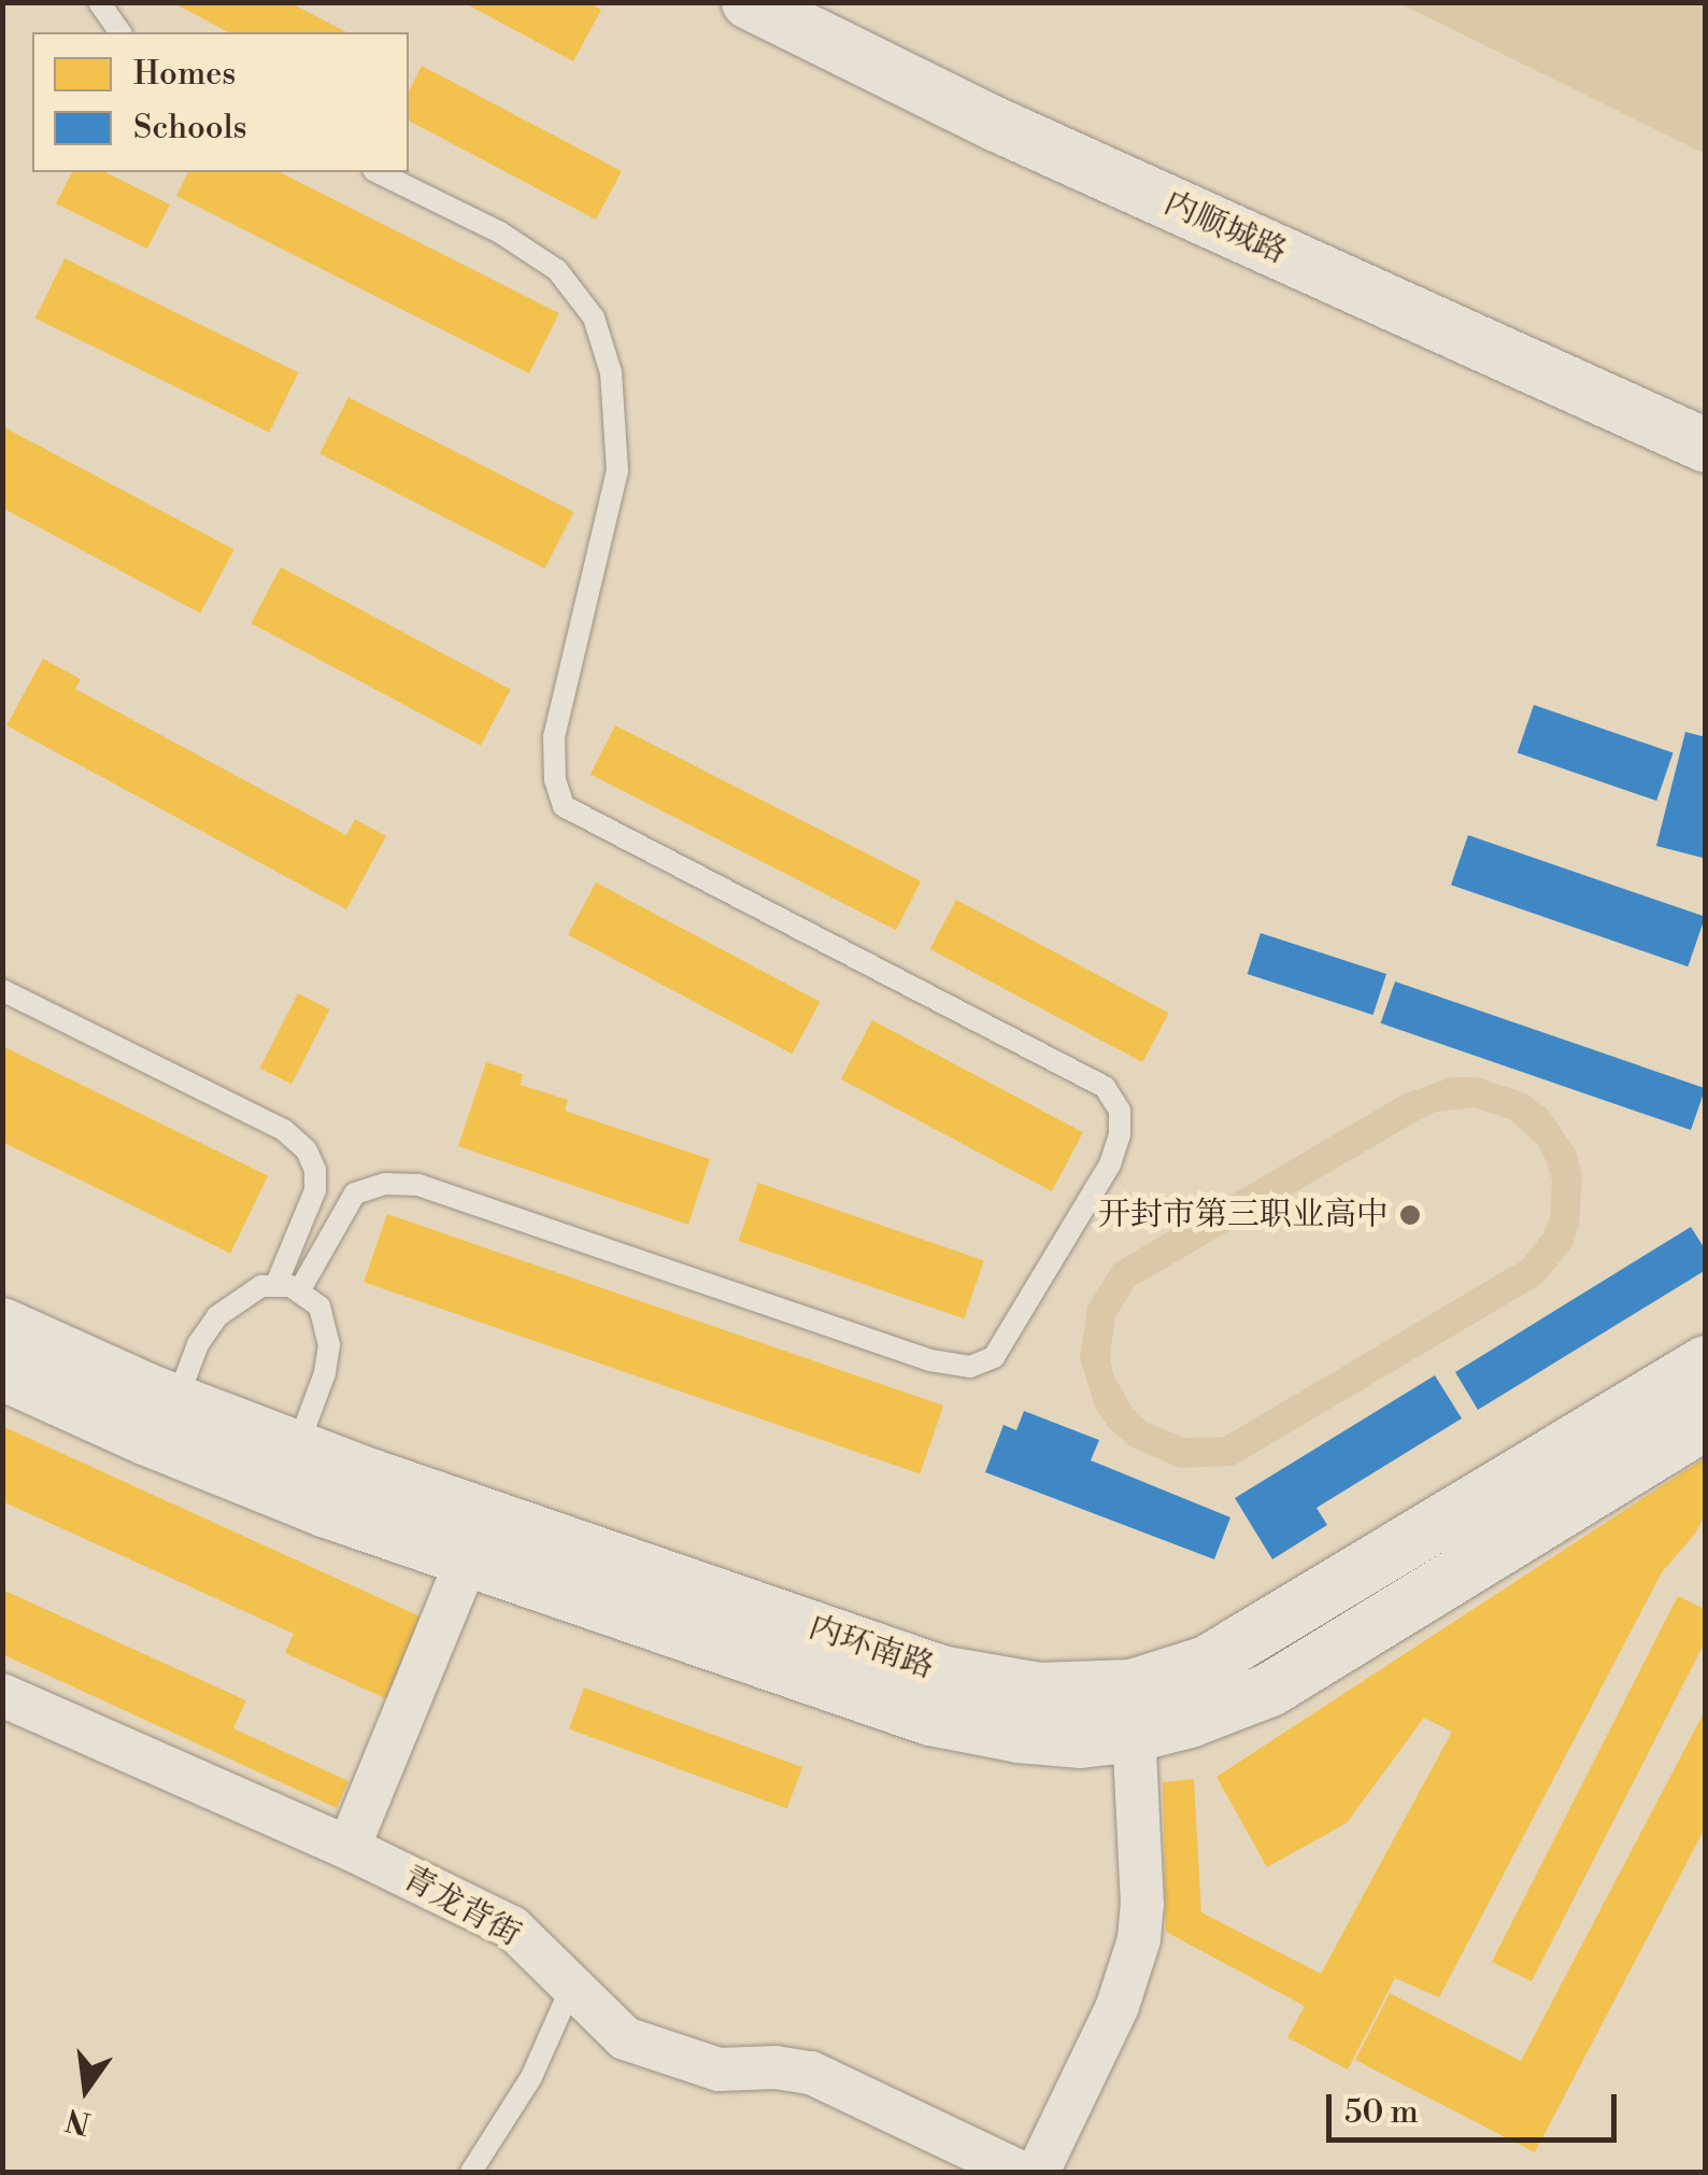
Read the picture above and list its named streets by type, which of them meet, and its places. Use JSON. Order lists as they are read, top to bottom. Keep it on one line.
{"streets":{"street":["内顺城路","内环南路","青龙背街"]},"places":["开封市第三职业高中"],"legend":["Homes","Schools"],"scale_bar":"50 m","north":"bottom"}
